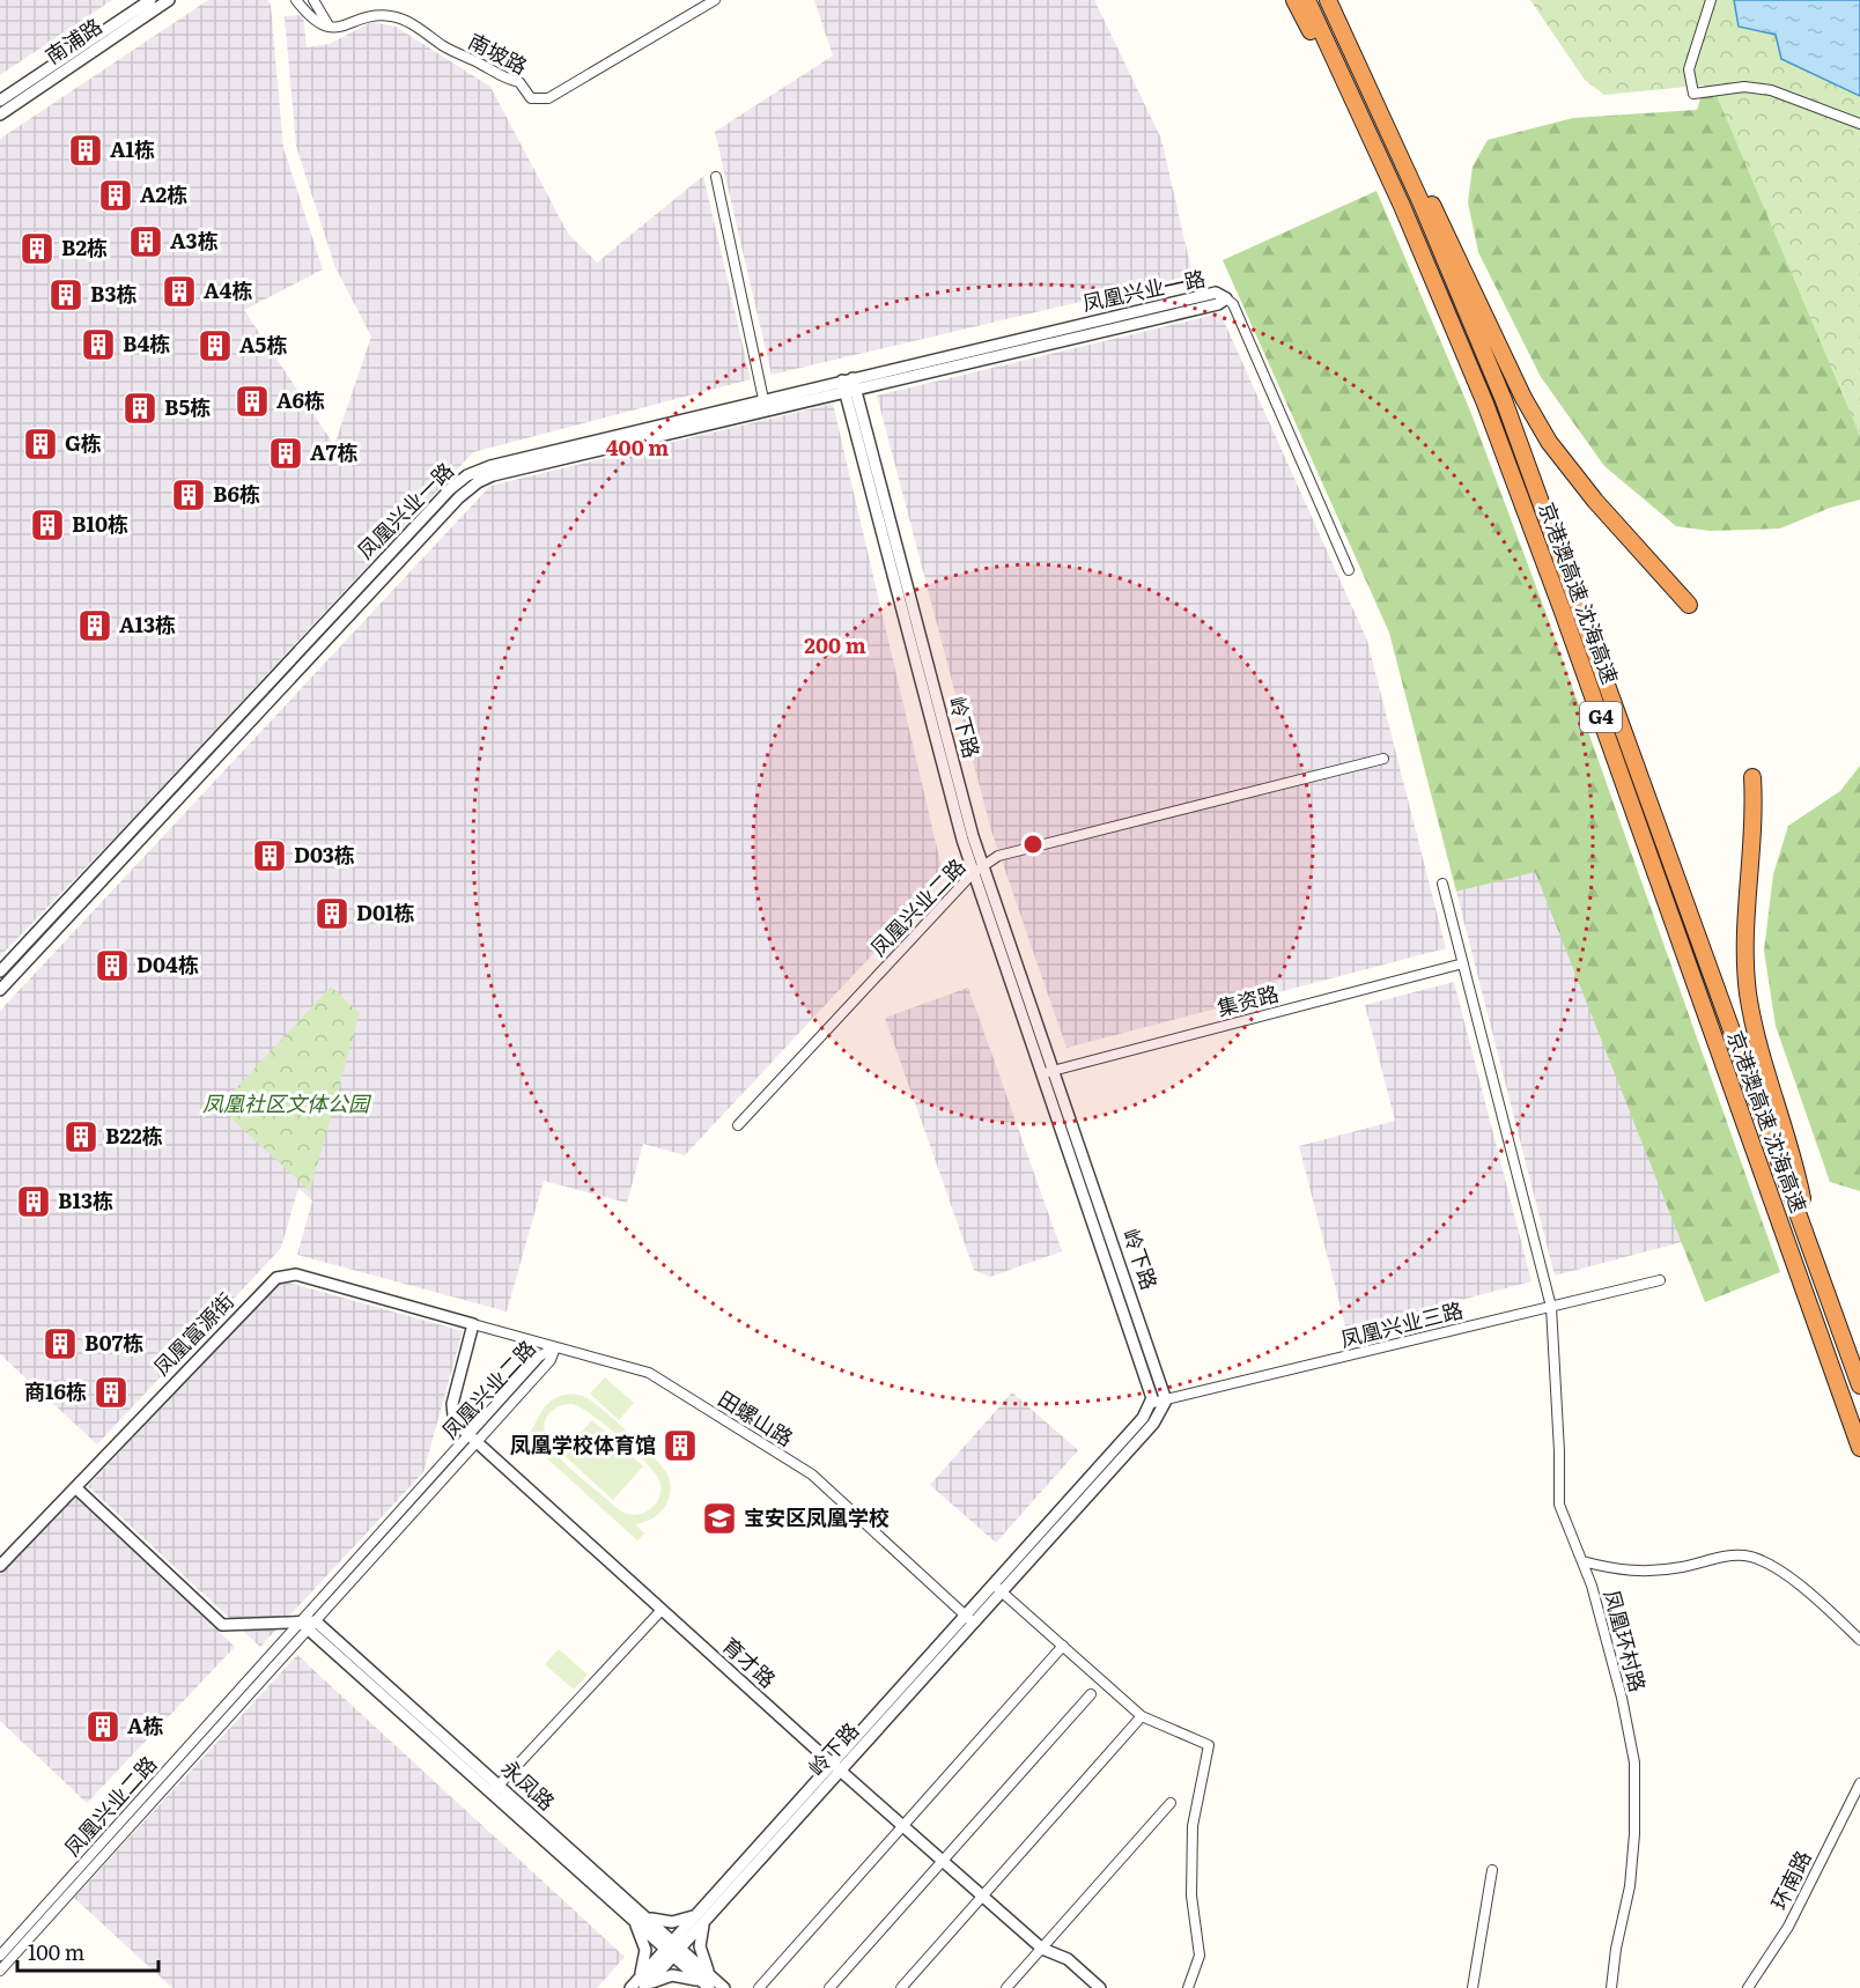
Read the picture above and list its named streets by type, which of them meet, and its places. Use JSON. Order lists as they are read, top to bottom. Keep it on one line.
{"streets":{"highway":["京港澳高速 沈海高速","G4"],"street":["南浦路","南坡路","凤凰兴业一路","岭下路","凤凰兴业二路","集资路","凤凰兴业三路","凤凰富源街","田螺山路","凤凰环村路","育才路","永凤路","环南路"]},"crossings":[["凤凰兴业一路","岭下路"],["岭下路","凤凰兴业二路"],["岭下路","集资路"],["岭下路","凤凰兴业三路"],["岭下路","田螺山路"],["岭下路","育才路"],["岭下路","永凤路"],["凤凰兴业二路","田螺山路"],["凤凰兴业二路","育才路"],["凤凰兴业二路","永凤路"],["集资路","凤凰环村路"],["凤凰兴业三路","凤凰环村路"],["凤凰富源街","田螺山路"],["凤凰富源街","育才路"],["田螺山路","育才路"]],"parks":["凤凰社区文体公园"],"places":{"building":["A1栋","A2栋","A3栋","B2栋","A4栋","B3栋","B4栋","A5栋","A6栋","B5栋","G栋","A7栋","B6栋","B10栋","A13栋","D03栋","D01栋","D04栋","B22栋","B13栋","B07栋","商16栋","凤凰学校体育馆","A栋"],"school or university":["宝安区凤凰学校"]},"scale_bar":"100 m","rings":["400 m","200 m"]}
